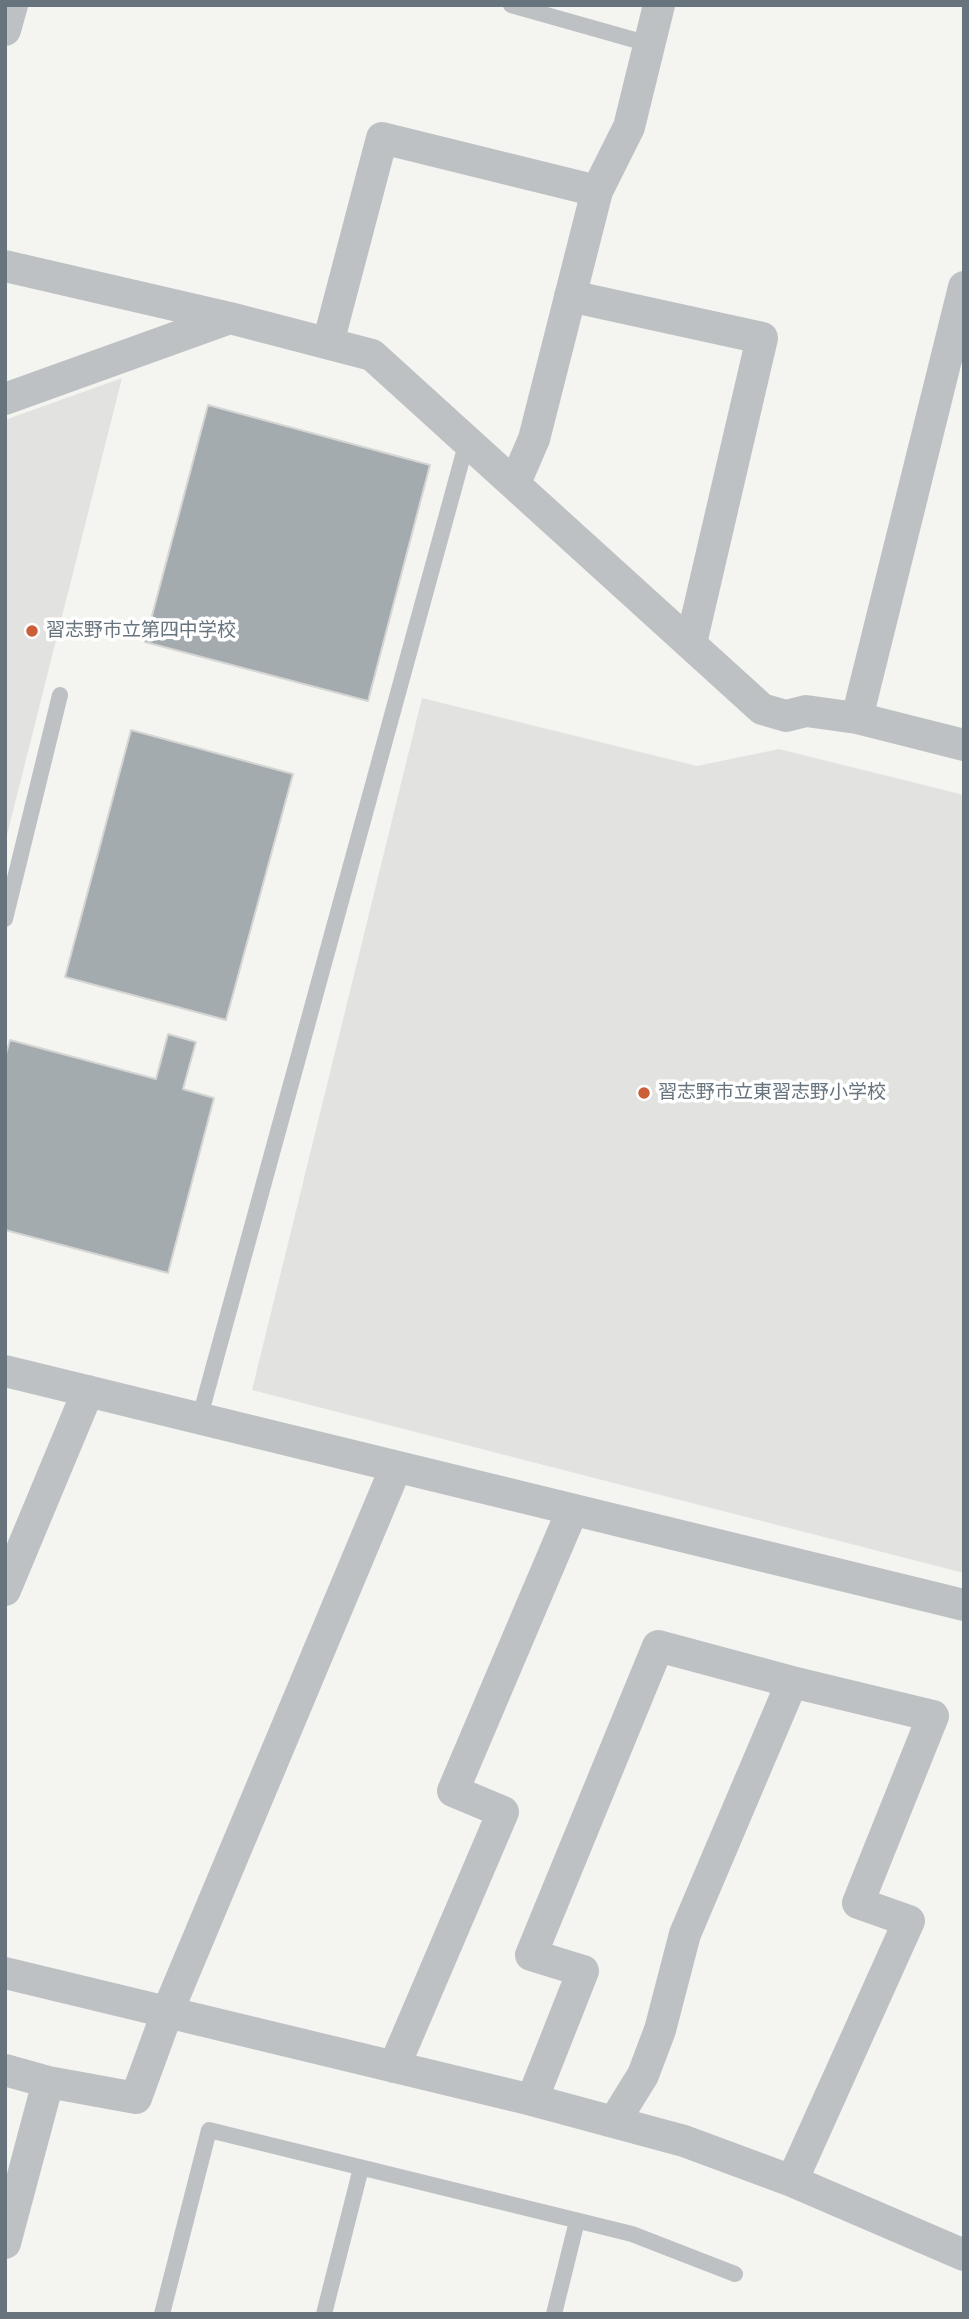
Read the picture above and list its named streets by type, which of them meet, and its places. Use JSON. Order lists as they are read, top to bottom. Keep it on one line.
{"places":["習志野市立第四中学校","習志野市立東習志野小学校"]}
